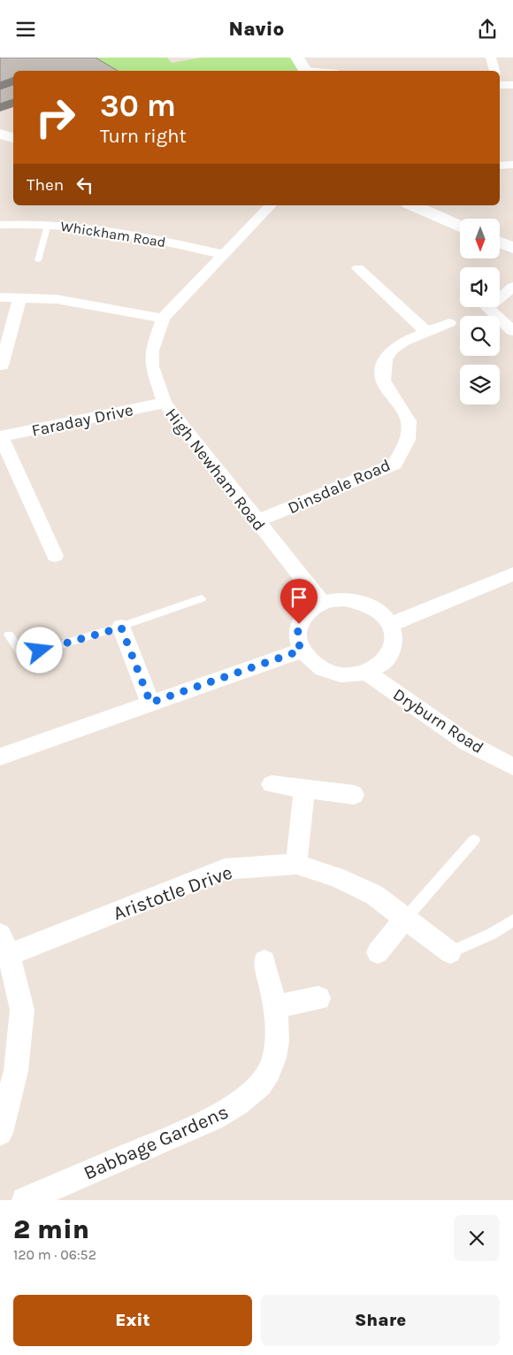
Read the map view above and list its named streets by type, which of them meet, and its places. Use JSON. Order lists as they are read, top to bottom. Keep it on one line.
{"streets":{"street":["Whickham Road","Faraday Drive","High Newham Road","Dinsdale Road","Dryburn Road","Aristotle Drive","Babbage Gardens"]},"crossings":[["Whickham Road","High Newham Road"],["Faraday Drive","High Newham Road"],["High Newham Road","Dinsdale Road"],["High Newham Road","Dryburn Road"]],"north":"bottom","page":{"header":"Navio","turn":["30 m","Turn right"],"then":"Then","heading":["2 min","120 m · 06:52"],"buttons":["Exit","Share"]}}
